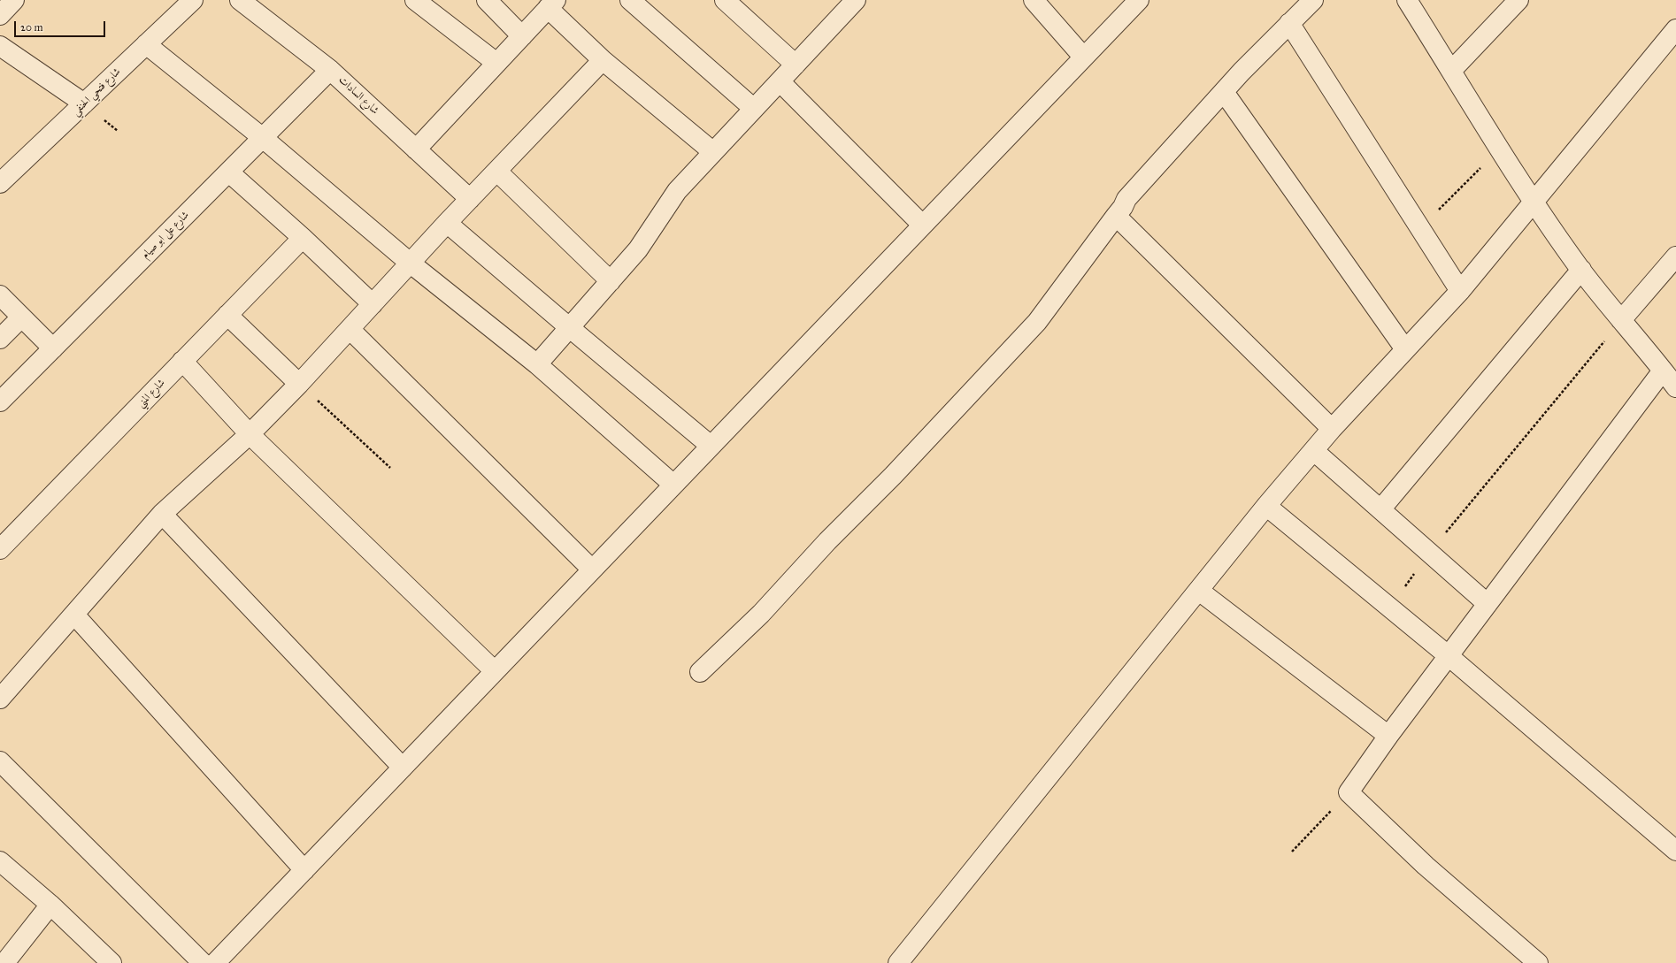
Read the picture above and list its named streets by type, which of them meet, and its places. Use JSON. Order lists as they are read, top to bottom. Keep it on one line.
{"streets":{"street":["شارع فتحي الحنفي","شارع السادات","شارع على ابو صيام","شارع المني"]},"crossings":[["شارع السادات","شارع على ابو صيام"]],"scale_bar":"20 m"}
